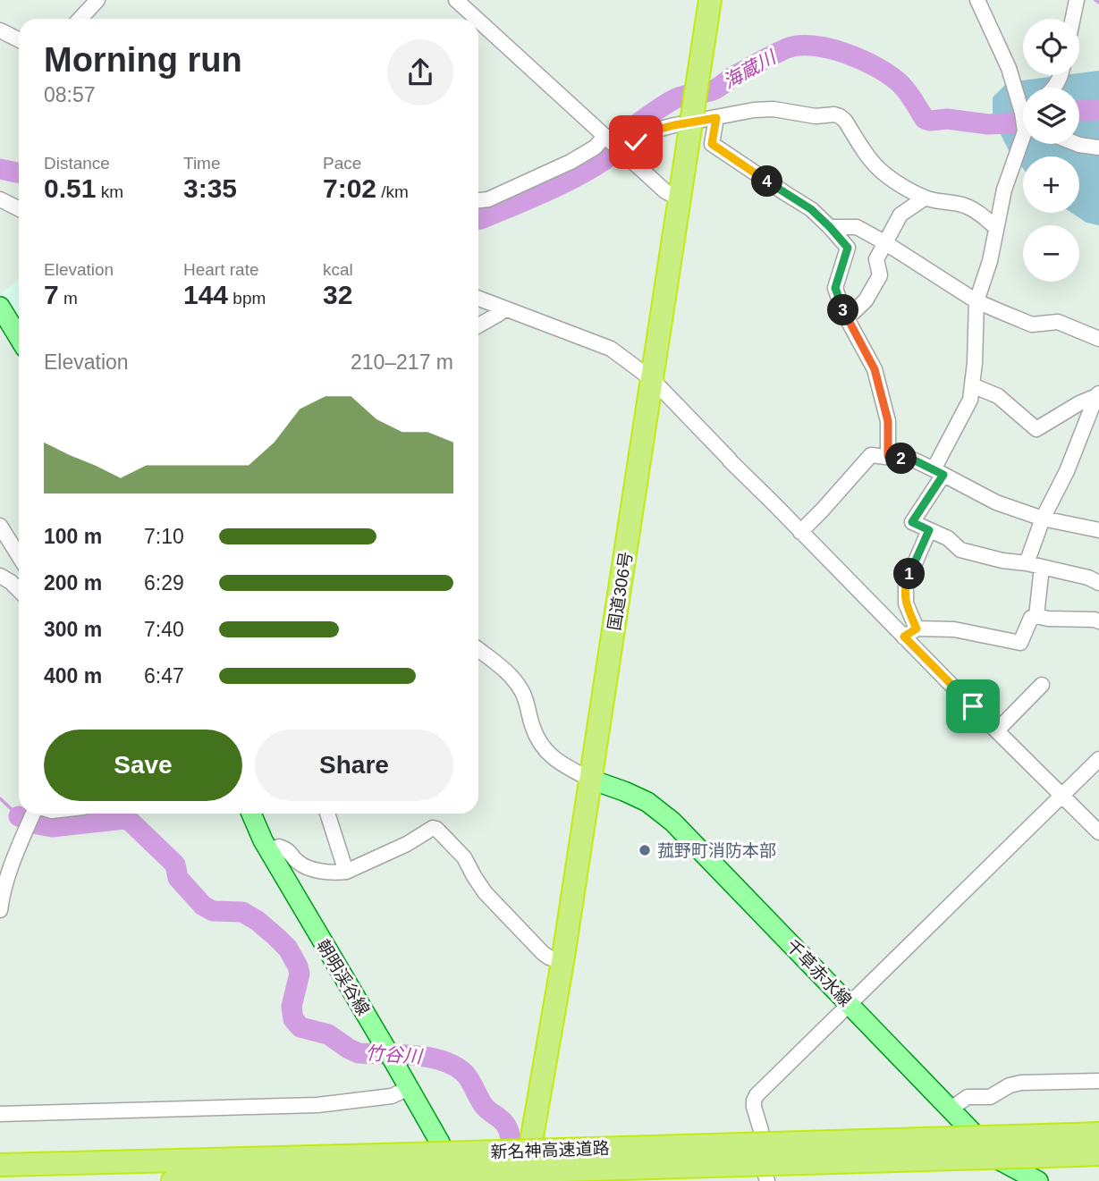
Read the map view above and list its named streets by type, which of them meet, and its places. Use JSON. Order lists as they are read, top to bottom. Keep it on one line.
{"streets":{"highway":["国道306号","新名神高速道路"],"main road":["千草赤水線","朝明渓谷線"]},"crossings":[["国道306号","千草赤水線"]],"water":["海蔵川","竹谷川"],"places":["菰野町消防本部"],"page":{"map_buttons":["+","−"],"heading":["Morning run","08:57"],"stats":[["Distance","0.51 km"],["Time","3:35"],["Pace","7:02 /km"],["Elevation","7 m"],["Heart rate","144 bpm"],["kcal","32"]],"pins":["4","3","2","1"],"chart":["Elevation","210–217 m"],"list":[{"name":"100 m","note":"7:10"},{"name":"200 m","note":"6:29"},{"name":"300 m","note":"7:40"},{"name":"400 m","note":"6:47"}],"buttons":["Save","Share"]}}
